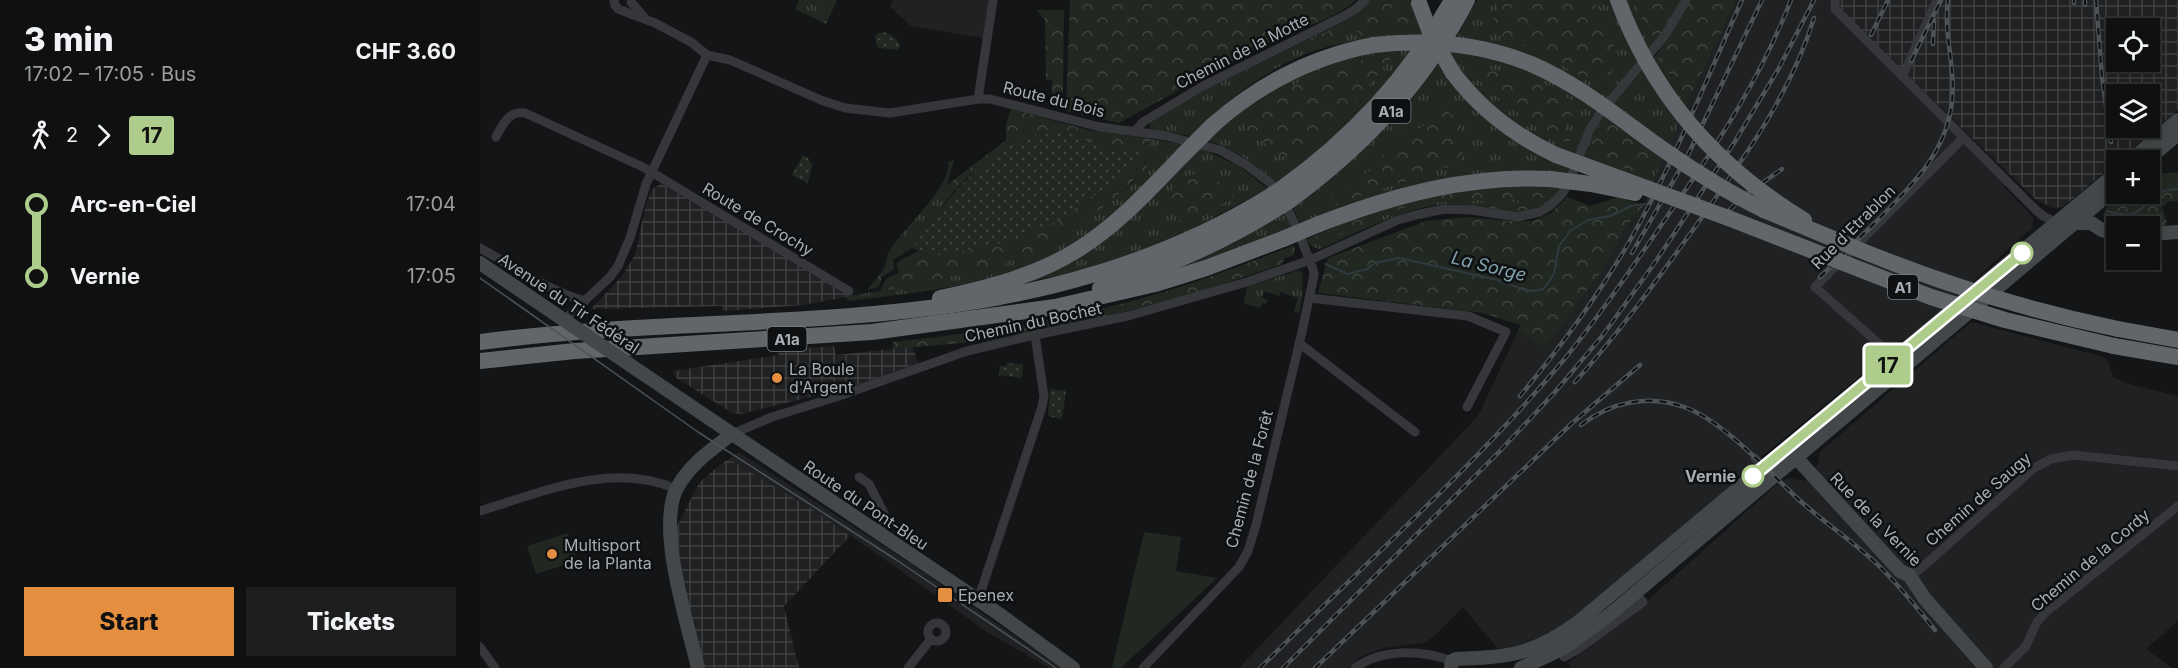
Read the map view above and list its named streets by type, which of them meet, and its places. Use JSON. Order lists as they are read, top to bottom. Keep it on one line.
{"streets":{"highway":["A1a","A1"],"main road":["Avenue du Tir Fédéral","Route du Pont-Bleu","Rue de la Vernie"],"street":["Chemin de la Motte","Route du Bois","Route de Crochy","Rue d'Etrablon","Chemin du Bochet","Chemin de la Forêt","Chemin de Saugy","Chemin de la Cordy"]},"crossings":[["Chemin de la Motte","Route du Bois"],["Route du Bois","Chemin du Bochet"],["Route du Bois","Chemin de la Forêt"],["A1a","A1"],["Avenue du Tir Fédéral","Route du Pont-Bleu"],["Chemin du Bochet","Chemin de la Forêt"],["Chemin du Bochet","Route du Pont-Bleu"],["Chemin de Saugy","Rue de la Vernie"]],"water":["La Sorge"],"places":{"other":["La Boule d'Argent","Vernie","Multisport de la Planta"],"transit":["Epenex"]},"lines":["bus line 17"],"page":{"heading":["3 min","17:02 – 17:05 · Bus","CHF 3.60"],"on_map":"17","map_buttons":["+","−"],"legs":["2","17"],"list":[{"name":"Arc-en-Ciel","value":"17:04"},{"name":"Vernie","value":"17:05"}],"buttons":["Start","Tickets"]}}
